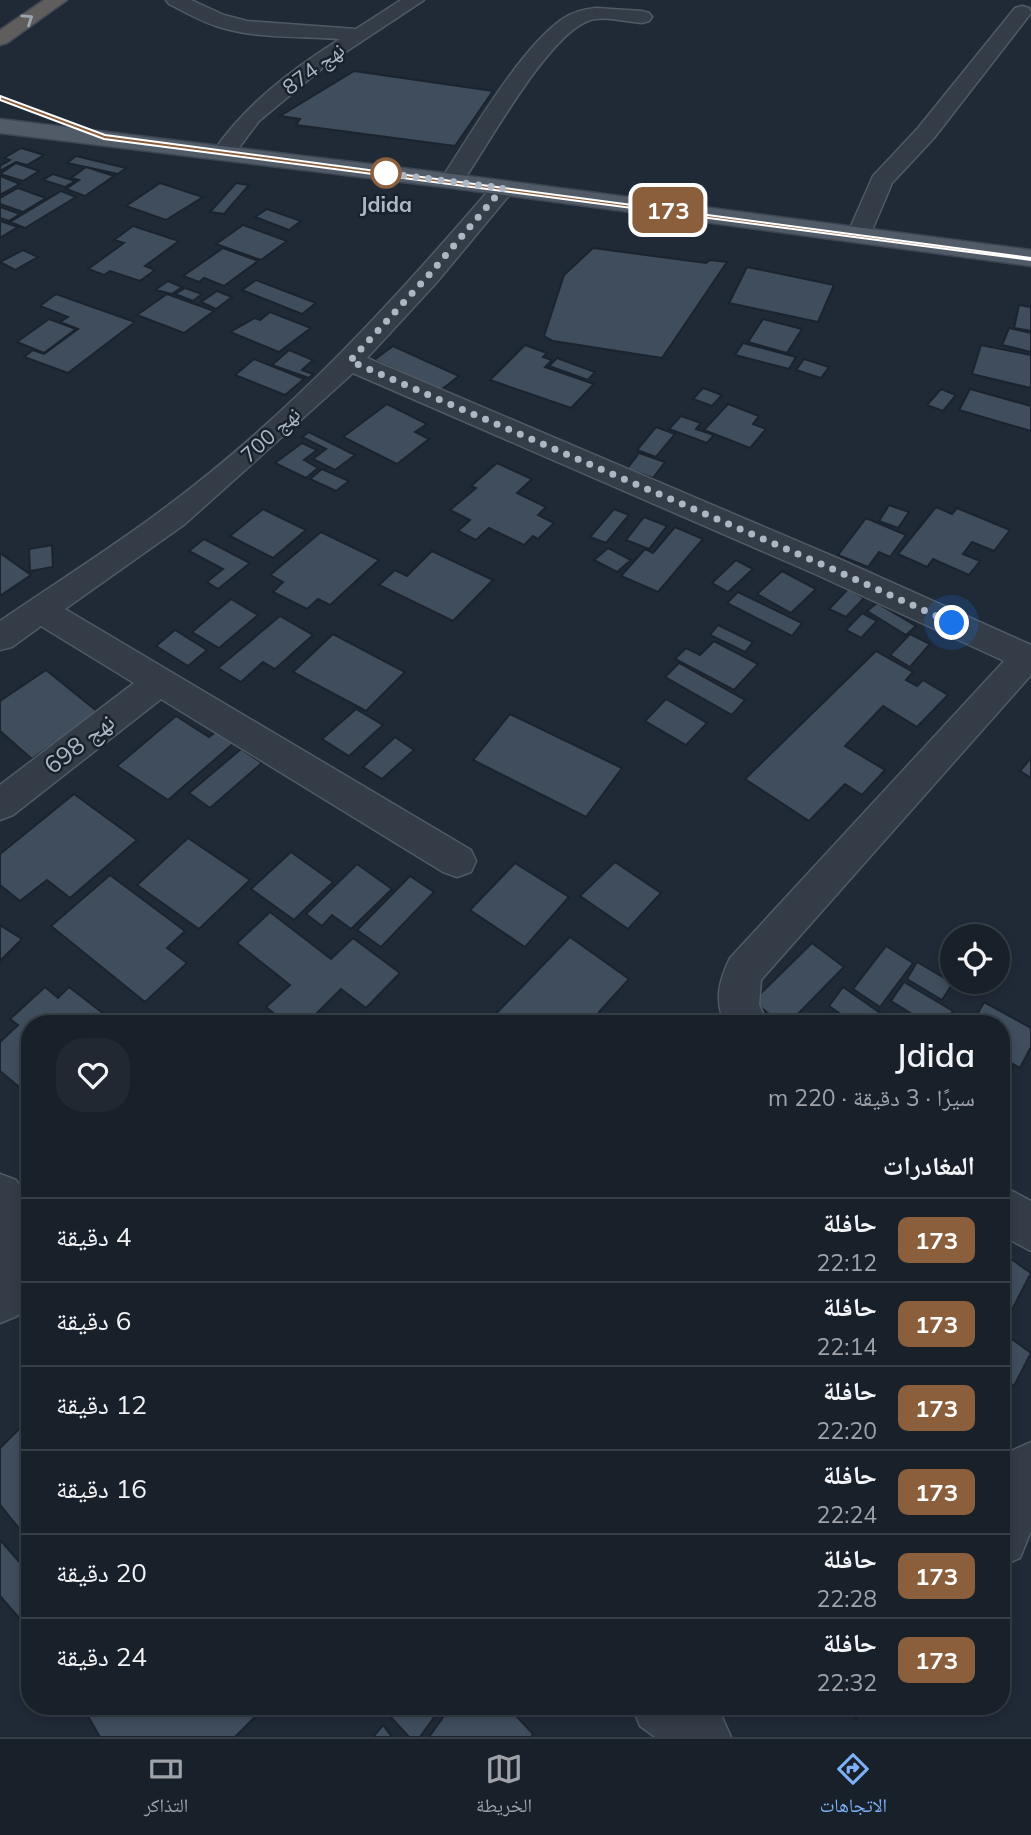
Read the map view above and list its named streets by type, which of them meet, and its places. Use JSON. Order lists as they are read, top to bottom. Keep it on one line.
{"streets":{"street":["نهج 874","نهج 700","نهج 698"]},"places":["Jdida"],"lines":["bus line 173"],"page":{"on_map":"173","heading":[["Jdida","سيرًا · 3 دقيقة · 220 m"],"المغادرات"],"list":[{"mark":"173","name":"حافلة","note":"22:12","value":"4 دقيقة"},{"mark":"173","name":"حافلة","note":"22:14","value":"6 دقيقة"},{"mark":"173","name":"حافلة","note":"22:20","value":"12 دقيقة"},{"mark":"173","name":"حافلة","note":"22:24","value":"16 دقيقة"},{"mark":"173","name":"حافلة","note":"22:28","value":"20 دقيقة"},{"mark":"173","name":"حافلة","note":"22:32","value":"24 دقيقة"}],"tabs":["الاتجاهات","الخريطة","التذاكر"]}}
